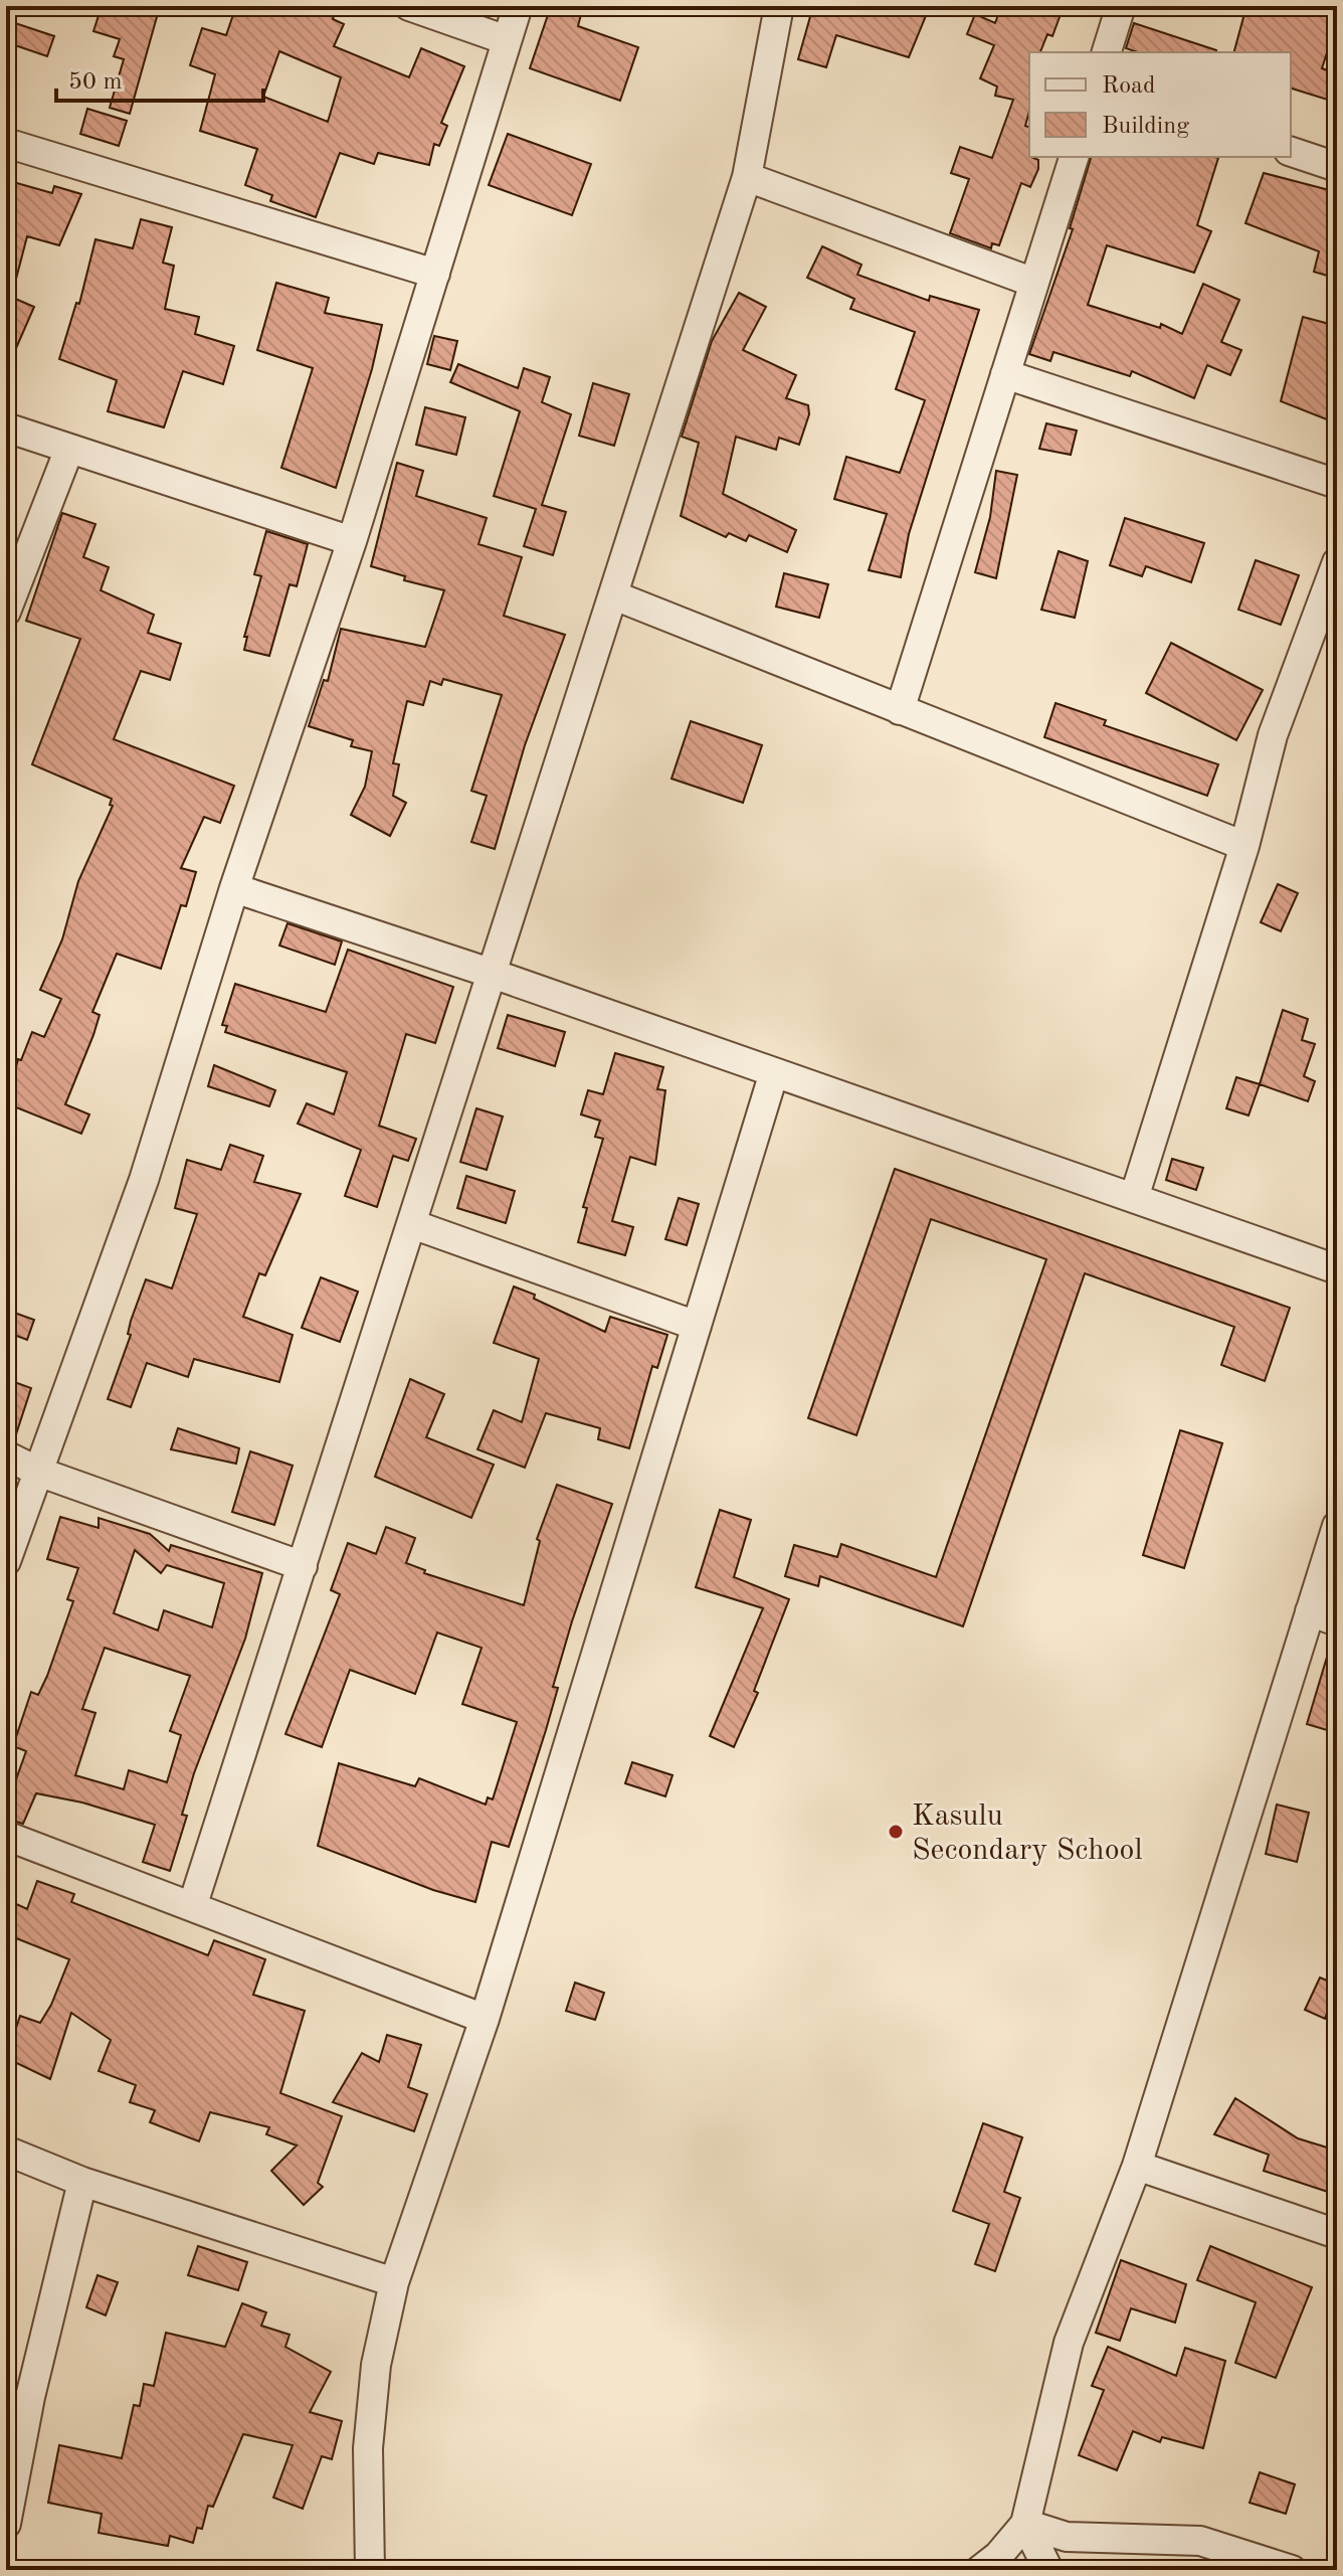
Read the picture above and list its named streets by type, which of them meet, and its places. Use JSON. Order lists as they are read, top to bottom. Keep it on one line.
{"places":["Kasulu Secondary School"],"legend":["Road","Building"],"scale_bar":"50 m"}
